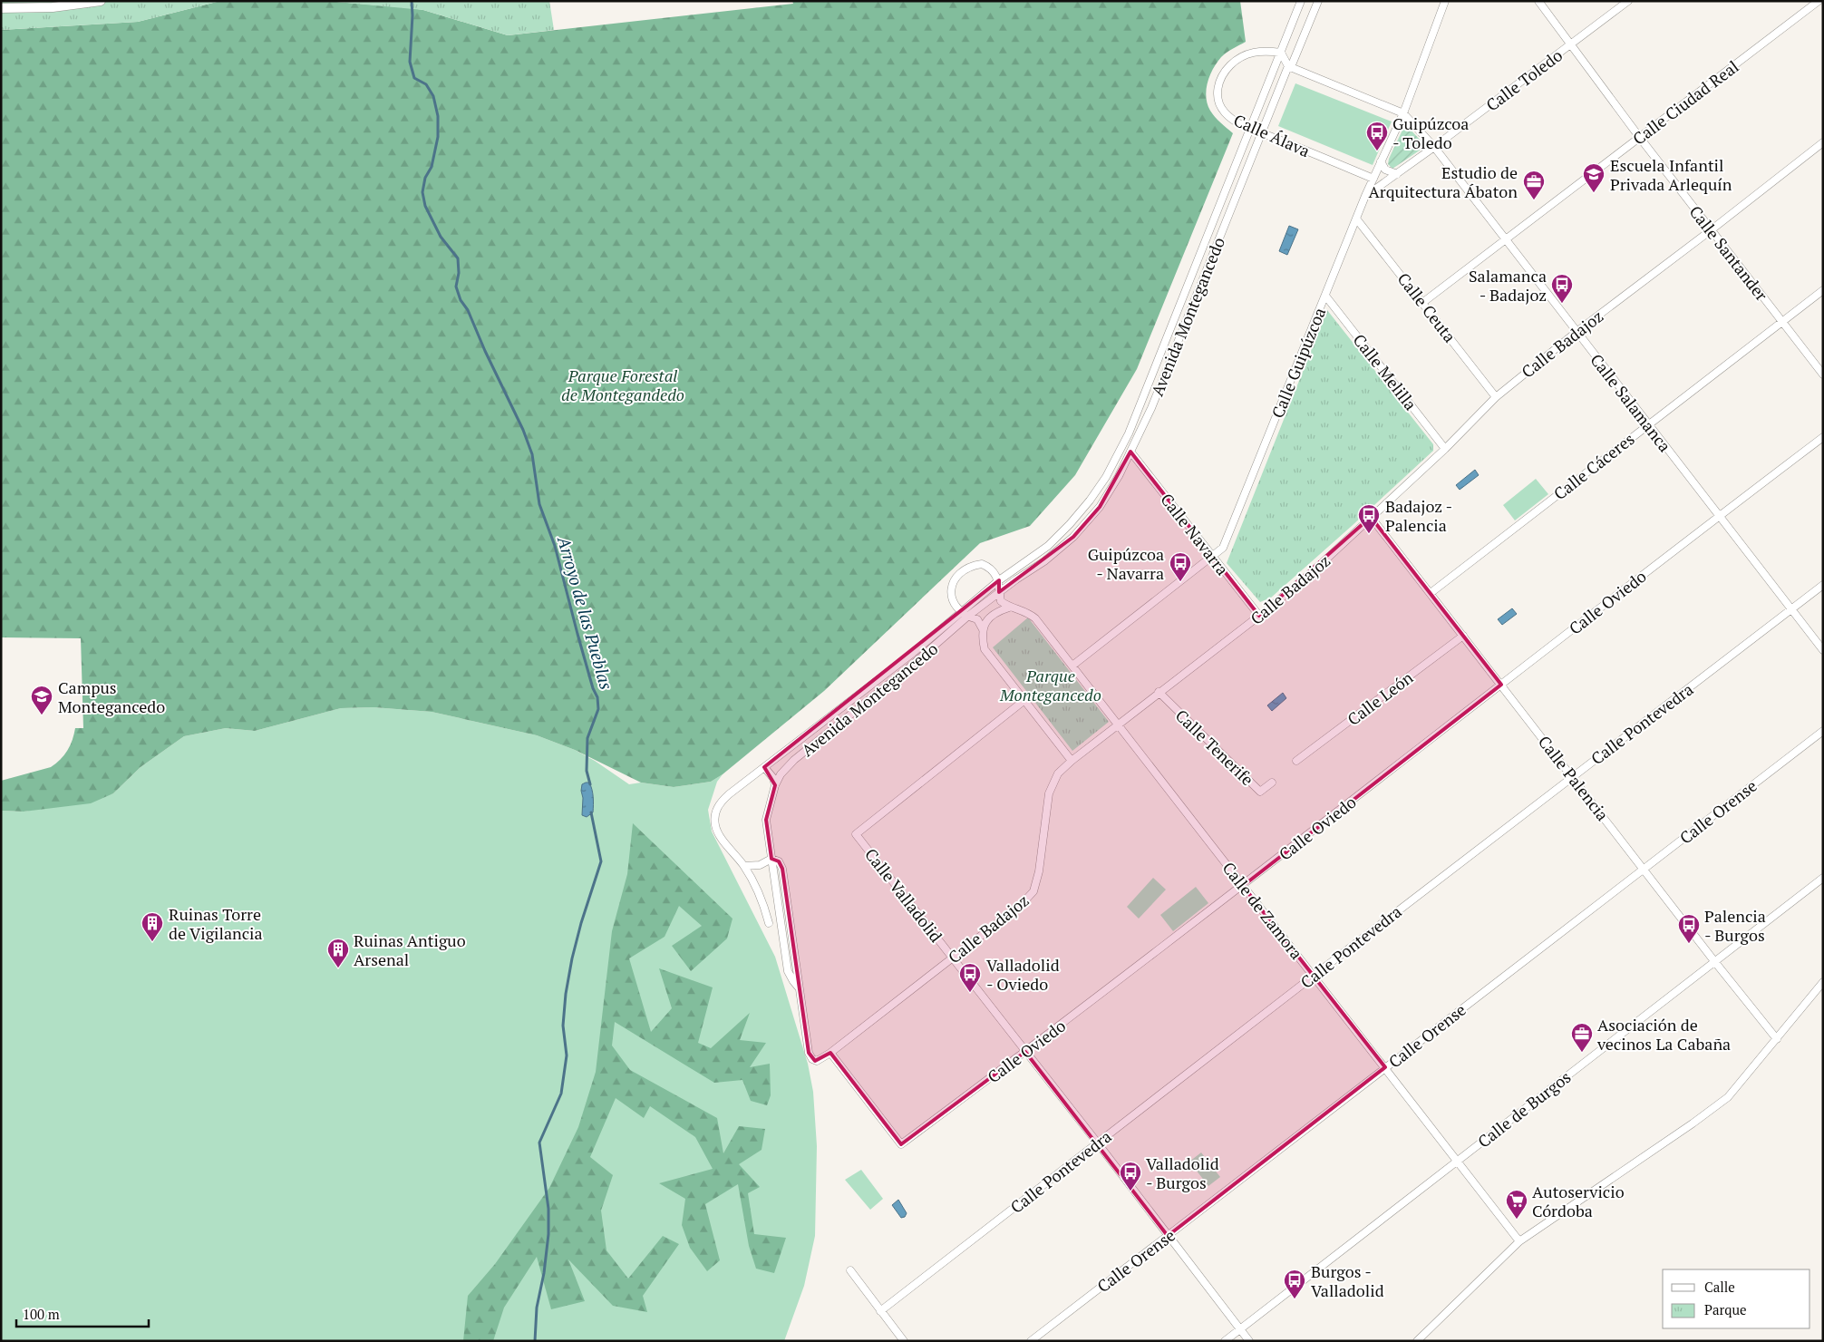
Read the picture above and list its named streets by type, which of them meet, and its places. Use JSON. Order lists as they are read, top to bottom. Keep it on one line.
{"streets":{"street":["Calle Toledo","Calle Ciudad Real","Calle Álava","Calle Santander","Calle Ceuta","Avenida Montegancedo","Calle Badajoz","Calle Guipúzcoa","Calle Melilla","Calle Salamanca","Calle Cáceres","Calle Navarra","Calle Oviedo","Calle León","Calle Pontevedra","Calle Tenerife","Calle Palencia","Calle Orense","Calle Valladolid","Calle de Zamora","Calle de Burgos"]},"crossings":[["Calle Toledo","Calle Santander"],["Calle Toledo","Calle Guipúzcoa"],["Calle Toledo","Calle Salamanca"],["Calle Ciudad Real","Calle Santander"],["Calle Ciudad Real","Calle Ceuta"],["Calle Ciudad Real","Calle Salamanca"],["Calle Álava","Avenida Montegancedo"],["Calle Álava","Calle Guipúzcoa"],["Calle Santander","Calle Badajoz"],["Calle Santander","Calle Cáceres"],["Calle Ceuta","Calle Badajoz"],["Calle Ceuta","Calle Guipúzcoa"],["Avenida Montegancedo","Calle Badajoz"],["Avenida Montegancedo","Calle Navarra"],["Calle Badajoz","Calle Melilla"],["Calle Badajoz","Calle Salamanca"],["Calle Badajoz","Calle Navarra"],["Calle Badajoz","Calle Oviedo"],["Calle Badajoz","Calle Tenerife"],["Calle Badajoz","Calle Palencia"],["Calle Badajoz","Calle Valladolid"],["Calle Badajoz","Calle de Zamora"],["Calle Guipúzcoa","Calle Melilla"],["Calle Guipúzcoa","Calle Salamanca"],["Calle Guipúzcoa","Calle Navarra"],["Calle Guipúzcoa","Calle de Zamora"],["Calle Salamanca","Calle Cáceres"],["Calle Salamanca","Calle Oviedo"],["Calle Salamanca","Calle Pontevedra"],["Calle Cáceres","Calle Palencia"],["Calle Oviedo","Calle Palencia"],["Calle Oviedo","Calle Valladolid"],["Calle Oviedo","Calle de Zamora"],["Calle León","Calle Palencia"],["Calle Pontevedra","Calle Palencia"],["Calle Pontevedra","Calle Valladolid"],["Calle Pontevedra","Calle de Zamora"],["Calle Palencia","Calle Orense"],["Calle Palencia","Calle de Burgos"],["Calle Orense","Calle Valladolid"],["Calle Orense","Calle de Zamora"],["Calle Valladolid","Calle de Burgos"],["Calle de Zamora","Calle de Burgos"]],"water":["Arroyo de las Pueblas"],"parks":["Parque Forestal de Montegandedo","Parque Montegancedo"],"places":{"bus stop":["Guipúzcoa - Toledo","Salamanca - Badajoz","Badajoz - Palencia","Guipúzcoa - Navarra","Palencia - Burgos","Valladolid - Oviedo","Valladolid - Burgos","Burgos - Valladolid"],"school or university":["Escuela Infantil Privada Arlequín","Campus Montegancedo"],"office":["Estudio de Arquitectura Ábaton","Asociación de vecinos La Cabaña"],"building":["Ruinas Torre de Vigilancia","Ruinas Antiguo Arsenal"],"supermarket":["Autoservicio Córdoba"]},"legend":["Calle","Parque"],"scale_bar":"100 m"}
